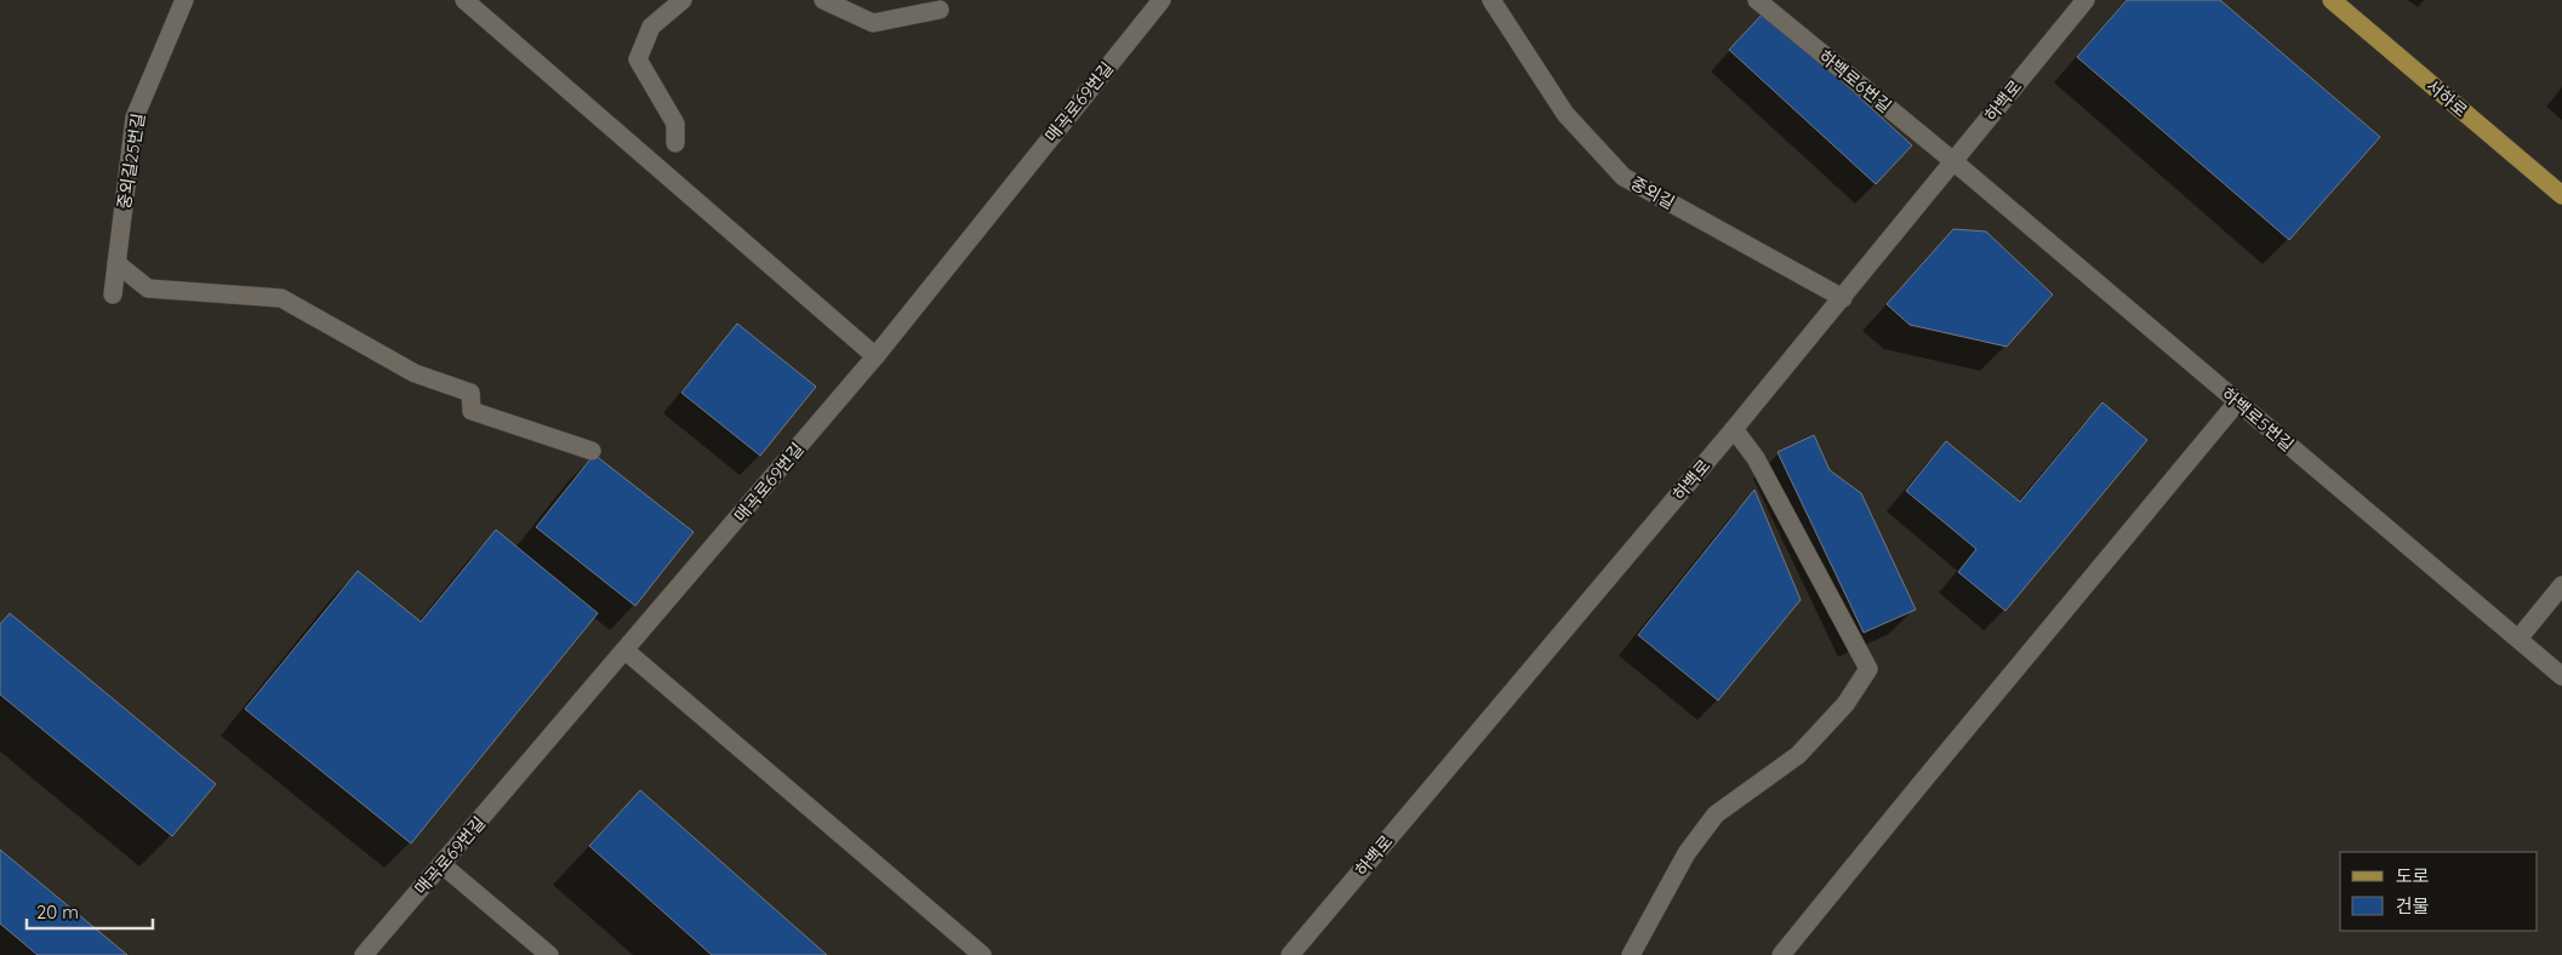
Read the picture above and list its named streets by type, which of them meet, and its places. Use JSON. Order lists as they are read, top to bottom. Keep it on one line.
{"streets":{"main road":["서하로"],"street":["하백로6번길","하백로","매곡로69번길","중외길25번길","중외길","하백로5번길"]},"crossings":[["하백로6번길","하백로"],["하백로6번길","하백로5번길"],["하백로","중외길"],["하백로","하백로5번길"]],"legend":["도로","건물"],"scale_bar":"20 m"}
